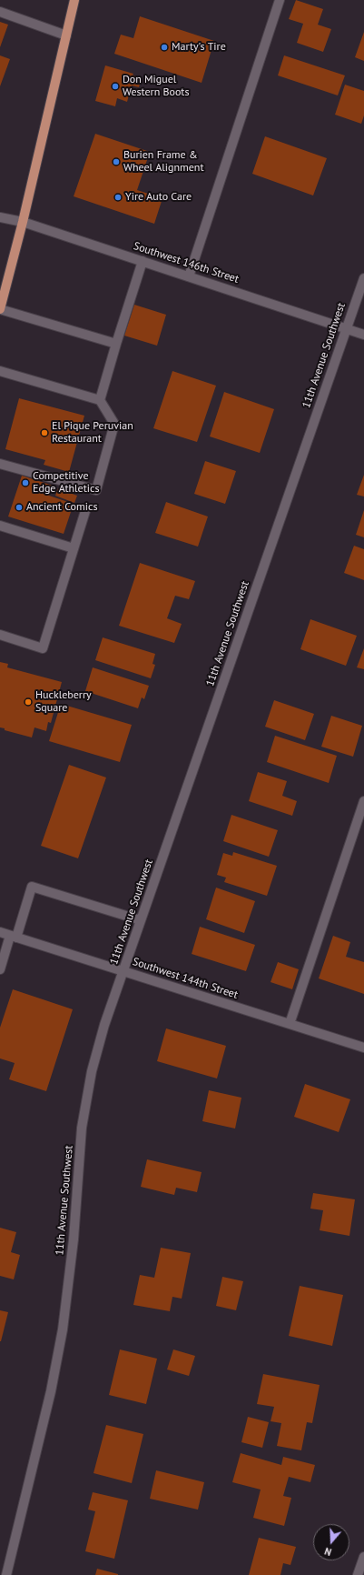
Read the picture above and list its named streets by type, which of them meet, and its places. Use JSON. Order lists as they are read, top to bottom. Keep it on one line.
{"streets":{"street":["Southwest 146th Street","11th Avenue Southwest","Southwest 144th Street"]},"crossings":[["Southwest 146th Street","11th Avenue Southwest"],["11th Avenue Southwest","Southwest 144th Street"]],"places":["Marty's Tire","Don Miguel Western Boots","Burien Frame & Wheel Alignment","Yire Auto Care","El Pique Peruvian Restaurant","Competitive Edge Athletics","Ancient Comics","Huckleberry Square"],"north":"bottom"}
